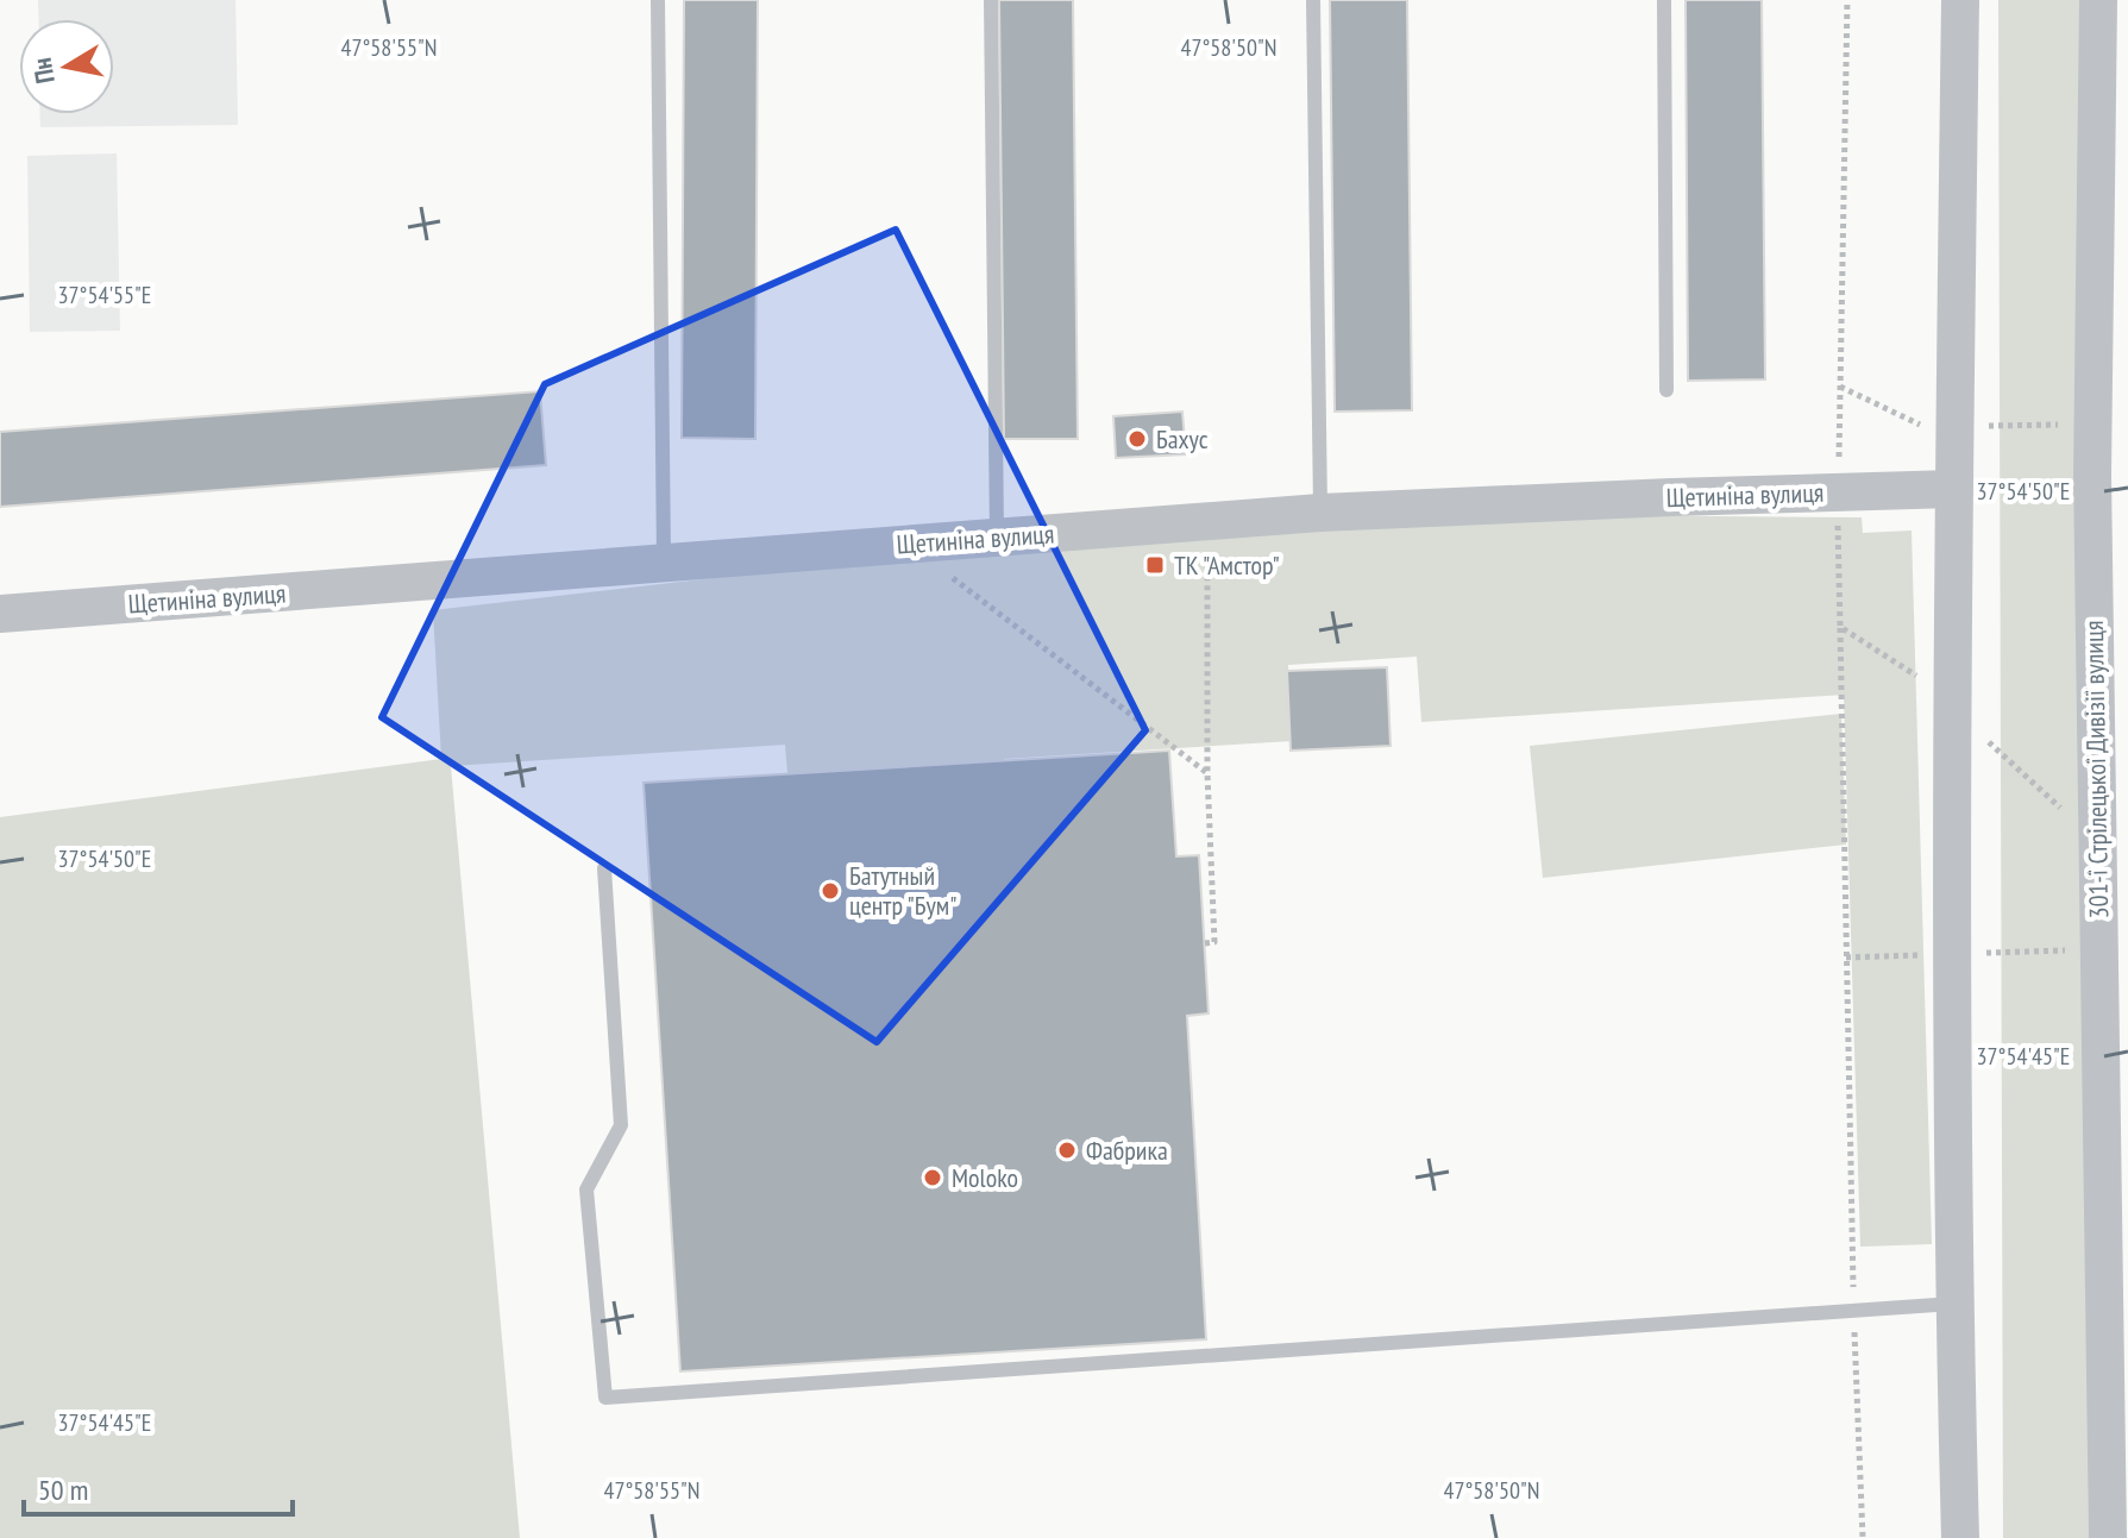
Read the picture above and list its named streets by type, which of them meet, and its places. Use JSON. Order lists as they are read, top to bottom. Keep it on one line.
{"streets":{"street":["Щетиніна вулиця","301-ї Стрілецької Дивізії вулиця"]},"places":{"other":["Бахус","Батутный центр \"Бум\"","Фабрика","Moloko"],"transit":["ТК \"Амстор\""]},"scale_bar":"50 m","north":"left","coordinates":["47°58'55\"N","47°58'50\"N","37°54'55\"E","37°54'50\"E","37°54'45\"E"]}
